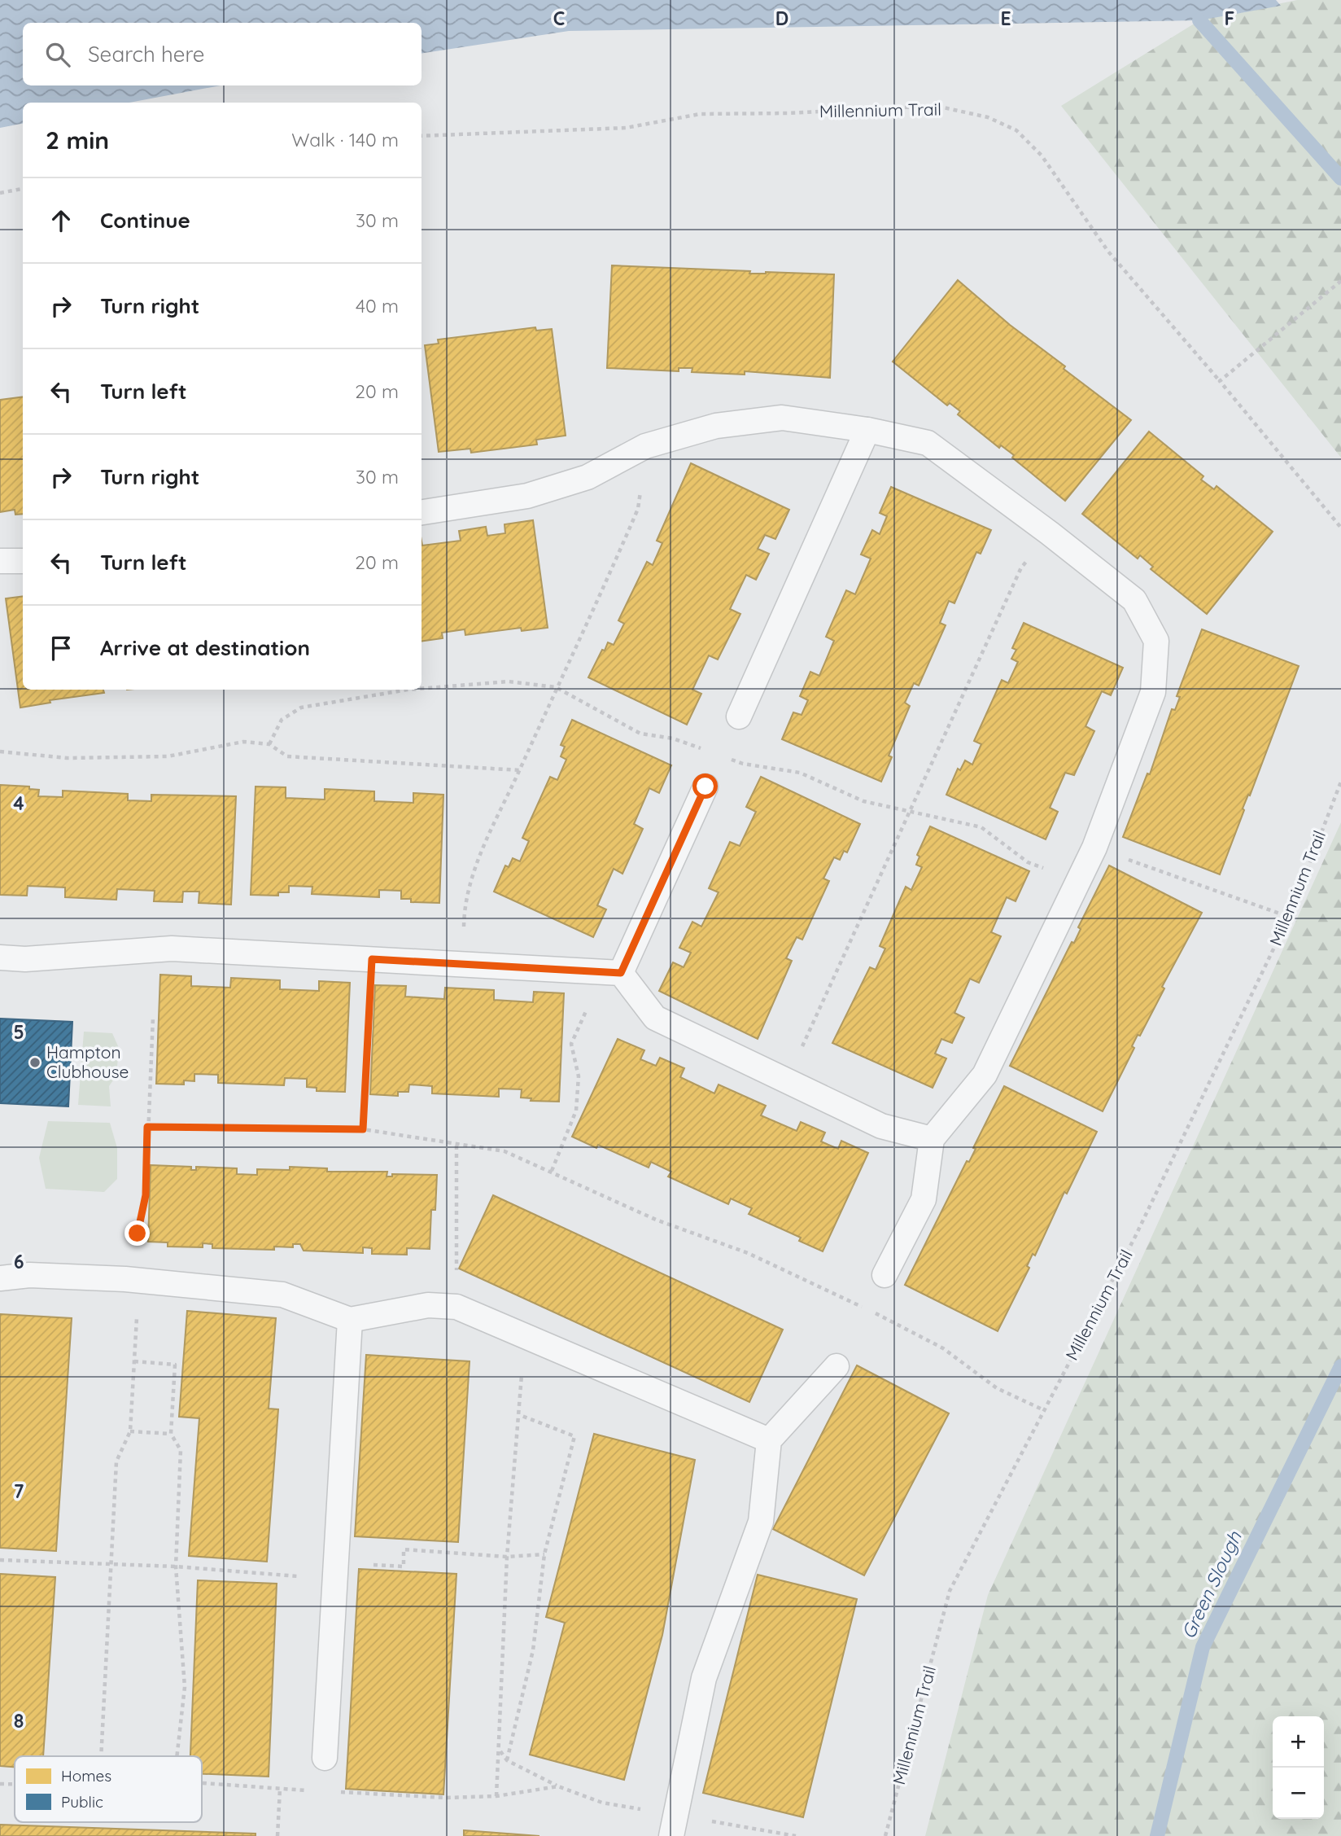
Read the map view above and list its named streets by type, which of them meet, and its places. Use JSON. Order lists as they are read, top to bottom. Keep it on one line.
{"streets":{"path":["Millennium Trail"]},"water":["Green Slough"],"places":["Hampton Clubhouse"],"legend":["Homes","Public"],"page":{"search":"Search here","heading":["2 min","Walk · 140 m"],"list":[["Continue","30 m"],["Turn right","40 m"],["Turn left","20 m"],["Turn right","30 m"],["Turn left","20 m"],"Arrive at destination"],"map_buttons":["+","−"]},"grid":{"columns":["C","D","E","F"],"rows":["4","5","6","7","8"]}}
